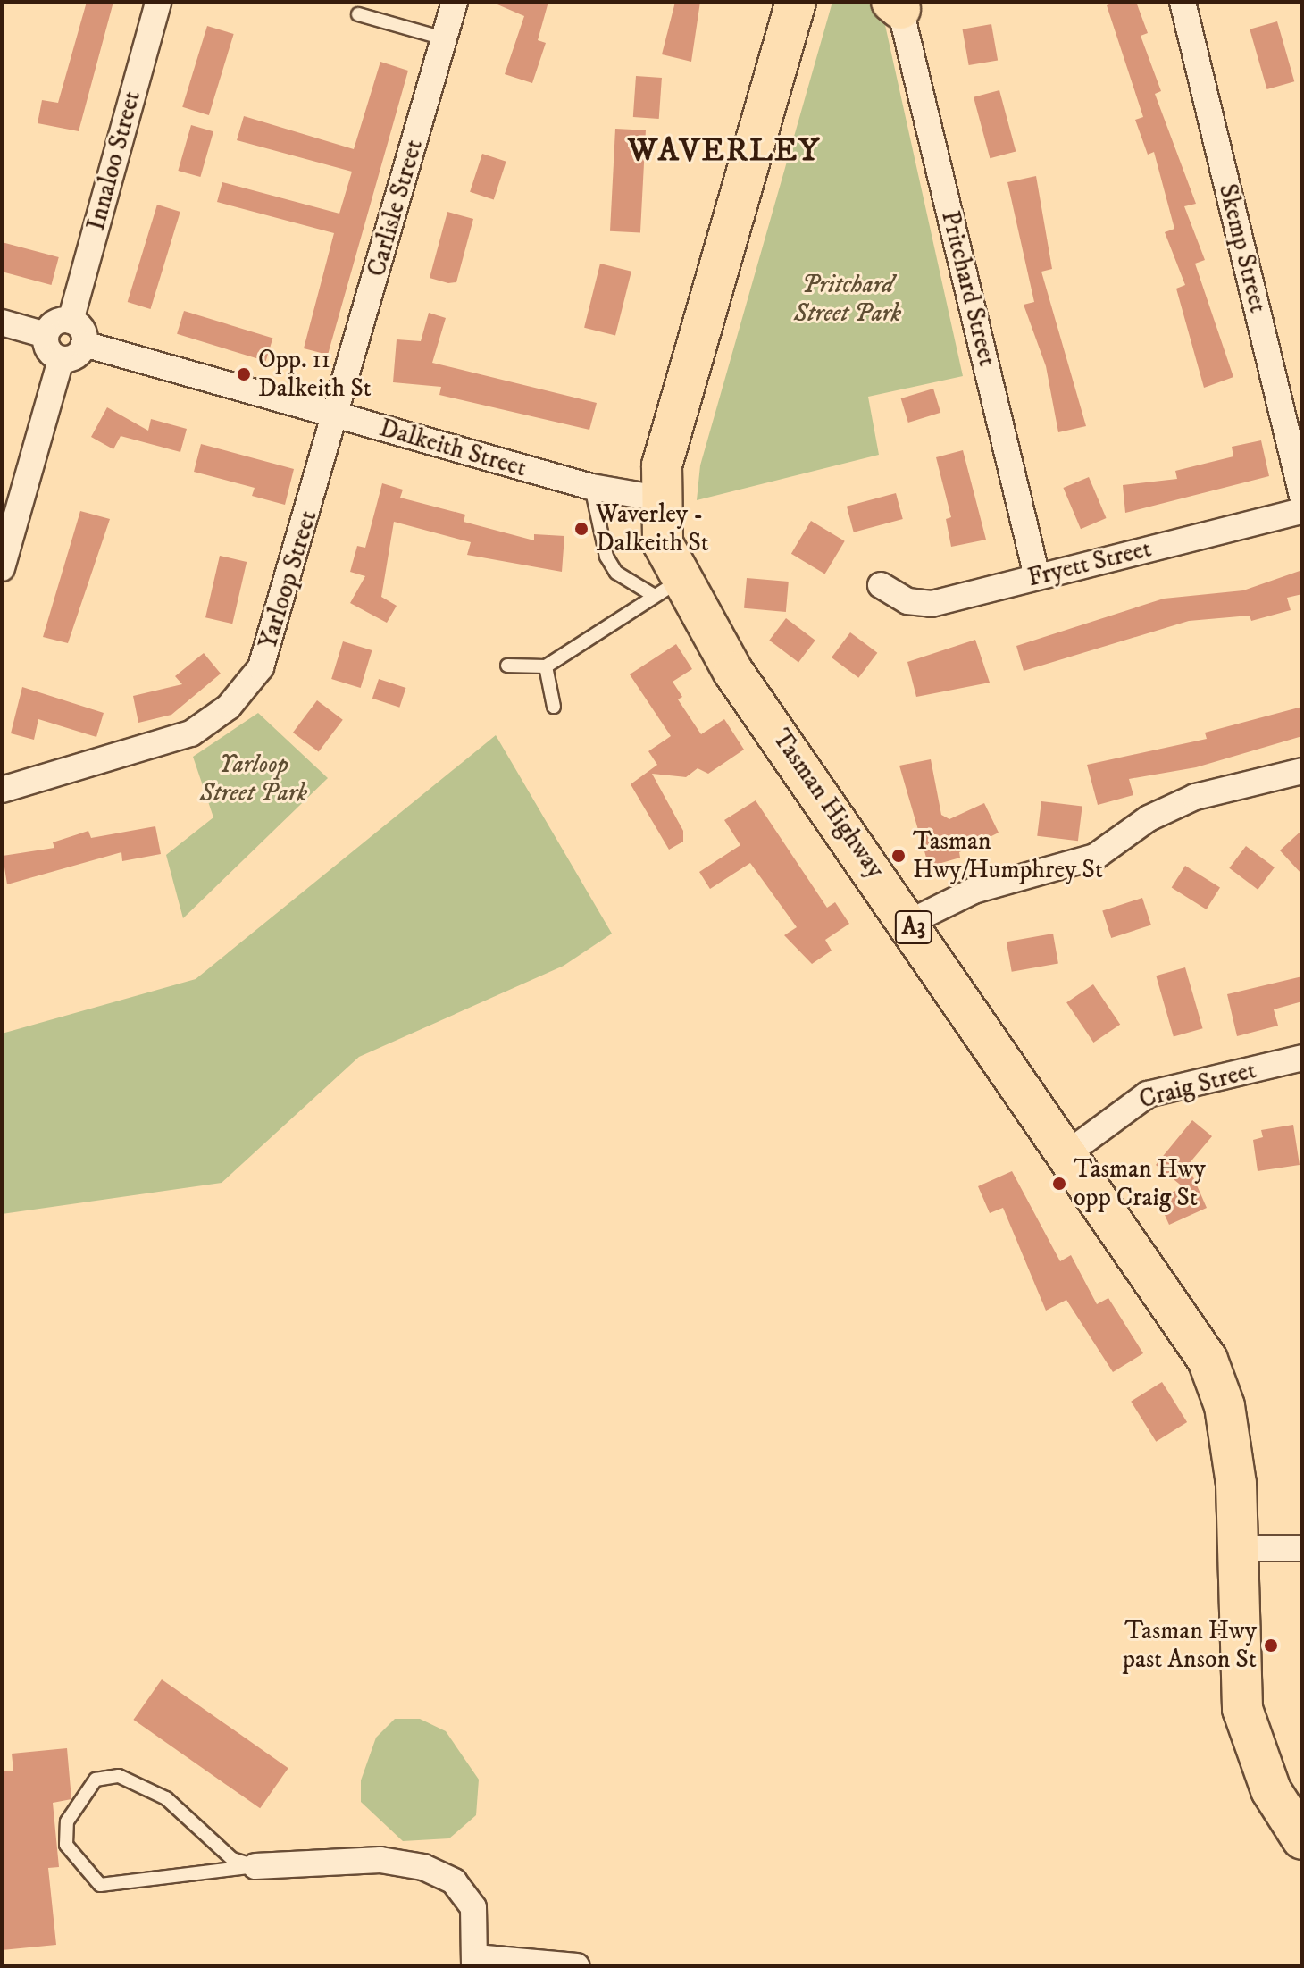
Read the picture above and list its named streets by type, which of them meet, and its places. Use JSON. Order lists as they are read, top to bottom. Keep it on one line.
{"streets":{"highway":["Tasman Highway","A3"],"street":["Innaloo Street","Carlisle Street","Skemp Street","Pritchard Street","Dalkeith Street","Fryett Street","Yarloop Street","Craig Street"]},"crossings":[["Innaloo Street","Dalkeith Street"],["Carlisle Street","Dalkeith Street"],["Carlisle Street","Yarloop Street"],["Pritchard Street","Fryett Street"],["Dalkeith Street","Yarloop Street"],["Dalkeith Street","Tasman Highway"],["Tasman Highway","Craig Street"]],"districts":["WAVERLEY"],"parks":["Pritchard Street Park","Yarloop Street Park"],"places":["Opp. 11 Dalkeith St","Waverley - Dalkeith St","Tasman Hwy/Humphrey St","Tasman Hwy opp Craig St","Tasman Hwy past Anson St"]}
